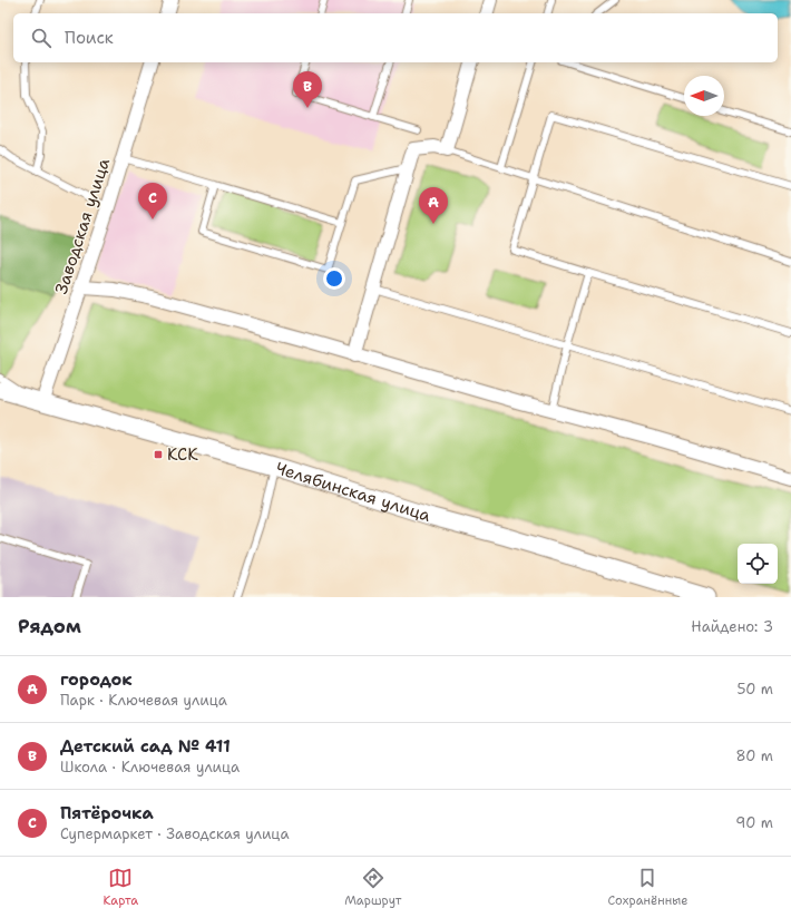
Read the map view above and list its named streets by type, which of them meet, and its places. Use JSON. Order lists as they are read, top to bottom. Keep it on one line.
{"streets":{"street":["Заводская улица","Челябинская улица"]},"crossings":[["Заводская улица","Челябинская улица"]],"places":{"transit":["КСК"]},"north":"left","page":{"search":"Поиск","pins":["B","C","A"],"heading":["Рядом","Найдено: 3"],"list":[{"mark":"A","name":"городок","note":"Парк · Ключевая улица","value":"50 m"},{"mark":"B","name":"Детский сад № 411","note":"Школа · Ключевая улица","value":"80 m"},{"mark":"C","name":"Пятёрочка","note":"Супермаркет · Заводская улица","value":"90 m"}],"nav":["Карта","Маршрут","Сохранённые"]}}
